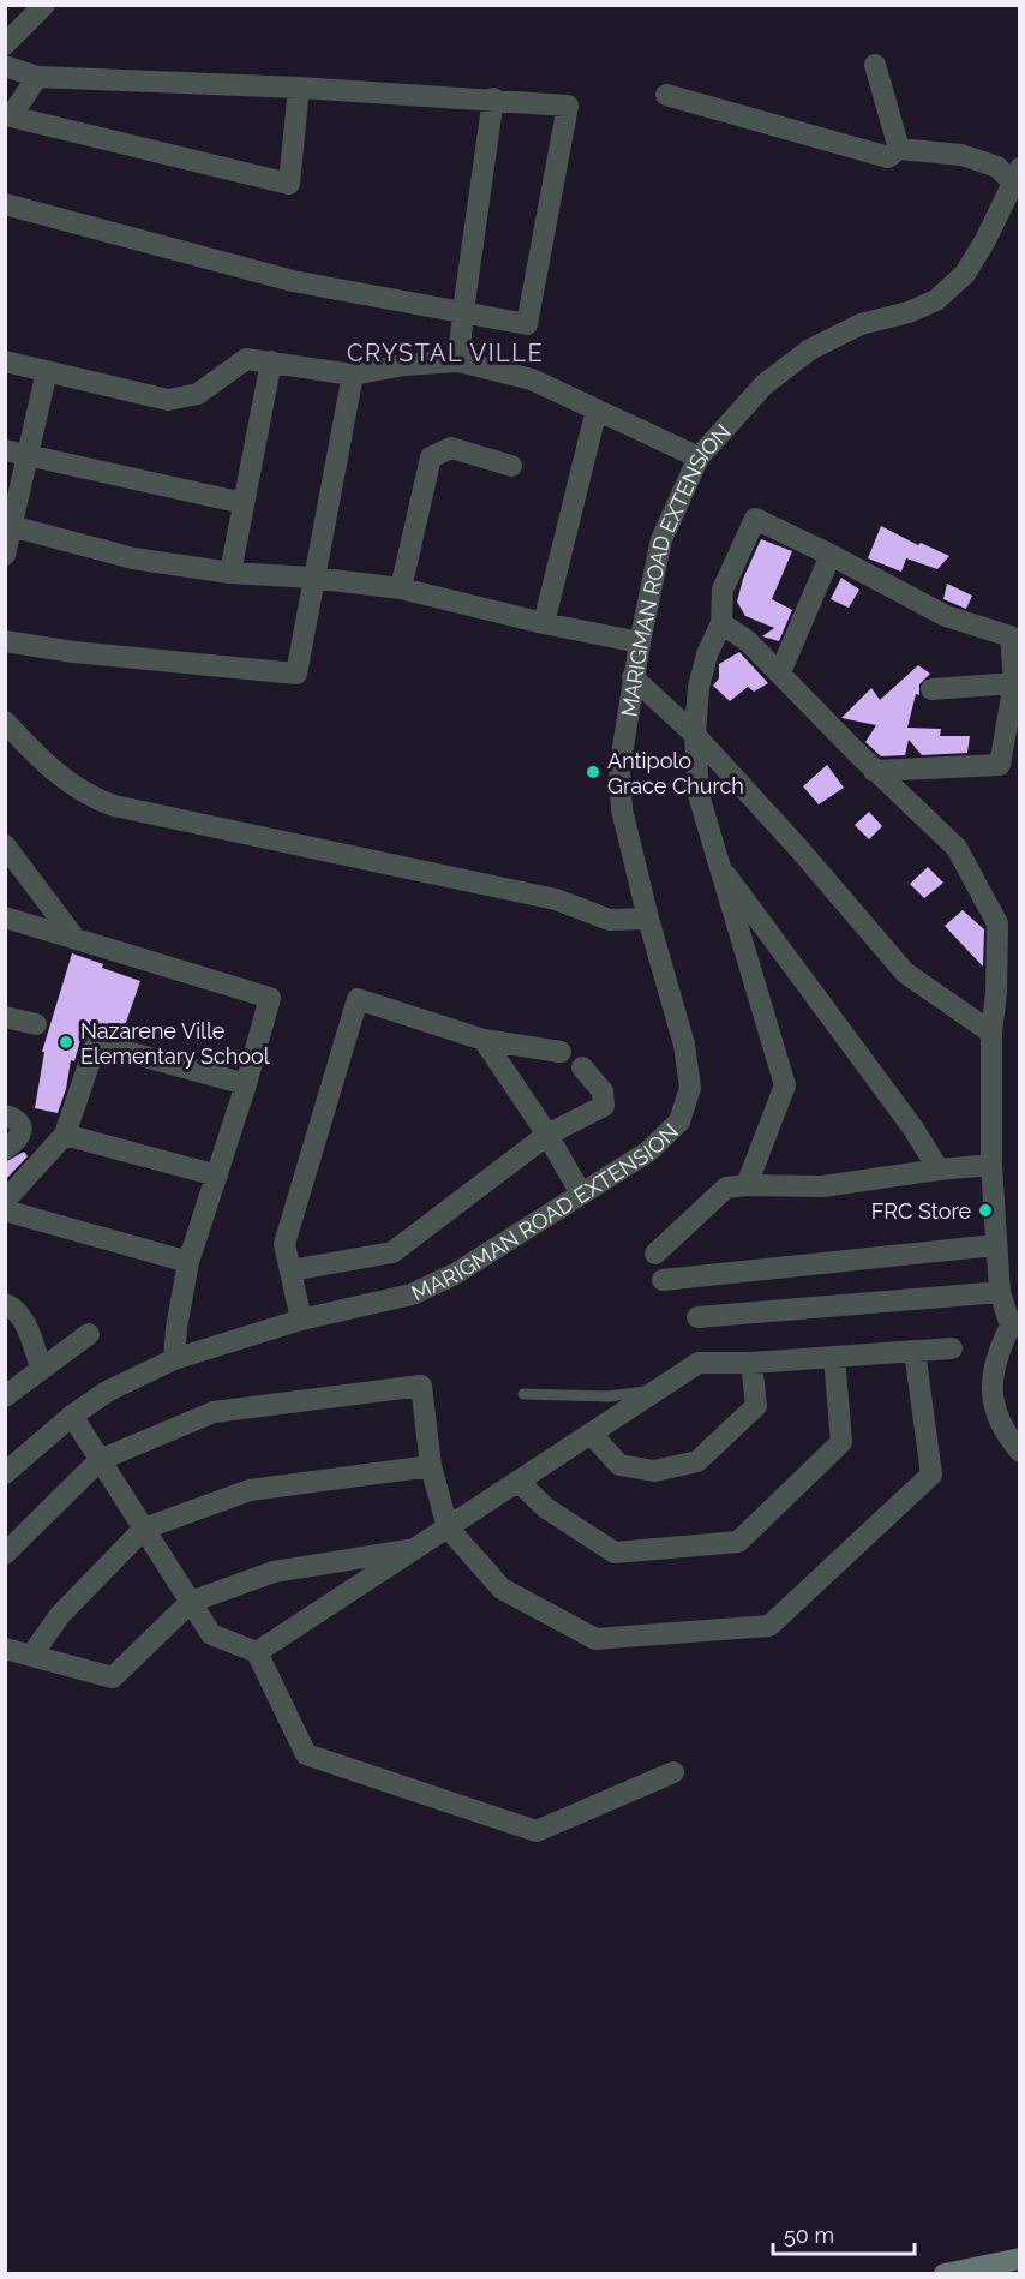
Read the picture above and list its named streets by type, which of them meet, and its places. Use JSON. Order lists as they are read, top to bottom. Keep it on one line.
{"streets":{"street":["MARIGMAN ROAD EXTENSION"]},"districts":["CRYSTAL VILLE"],"places":["Antipolo Grace Church","Nazarene Ville Elementary School","FRC Store"],"scale_bar":"50 m"}
